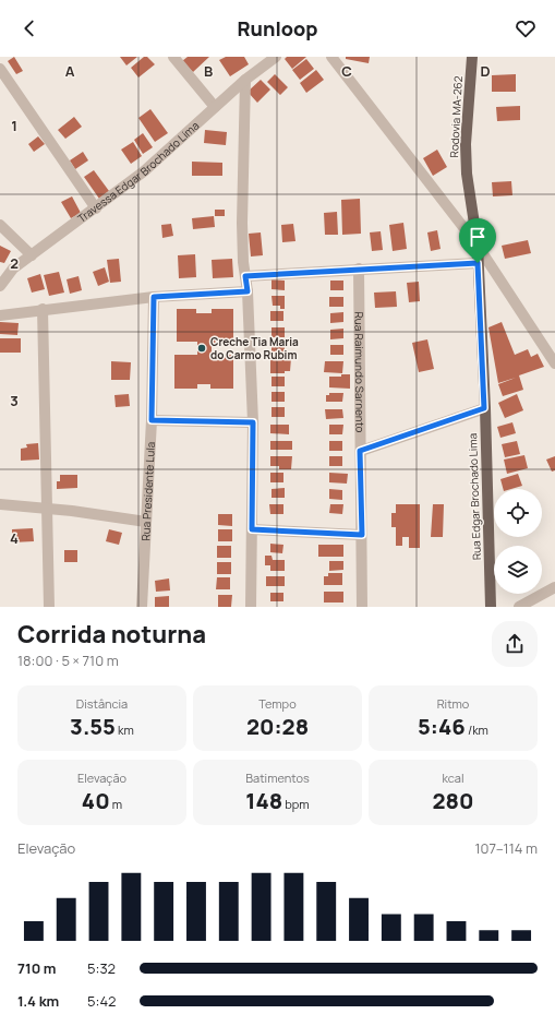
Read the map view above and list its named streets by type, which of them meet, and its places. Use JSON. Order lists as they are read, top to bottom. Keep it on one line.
{"streets":{"main road":["Rodovia MA-262","Rua Edgar Brochado Lima"],"street":["Travessa Edgar Brochado Lima","Rua Raimundo Sarnento","Rua Presidente Lula"]},"crossings":[["Rodovia MA-262","Rua Edgar Brochado Lima"]],"places":["Creche Tia Maria do Carmo Rubim"],"page":{"header":"Runloop","heading":["Corrida noturna","18:00 · 5 × 710 m"],"stats":[["Distância","3.55 km"],["Tempo","20:28"],["Ritmo","5:46 /km"],["Elevação","40 m"],["Batimentos","148 bpm"],["kcal","280"]],"chart":["Elevação","107–114 m"],"list":[{"name":"710 m","note":"5:32"},{"name":"1.4 km","note":"5:42"}]},"grid":{"columns":["A","B","C","D"],"rows":["1","2","3","4"]}}
